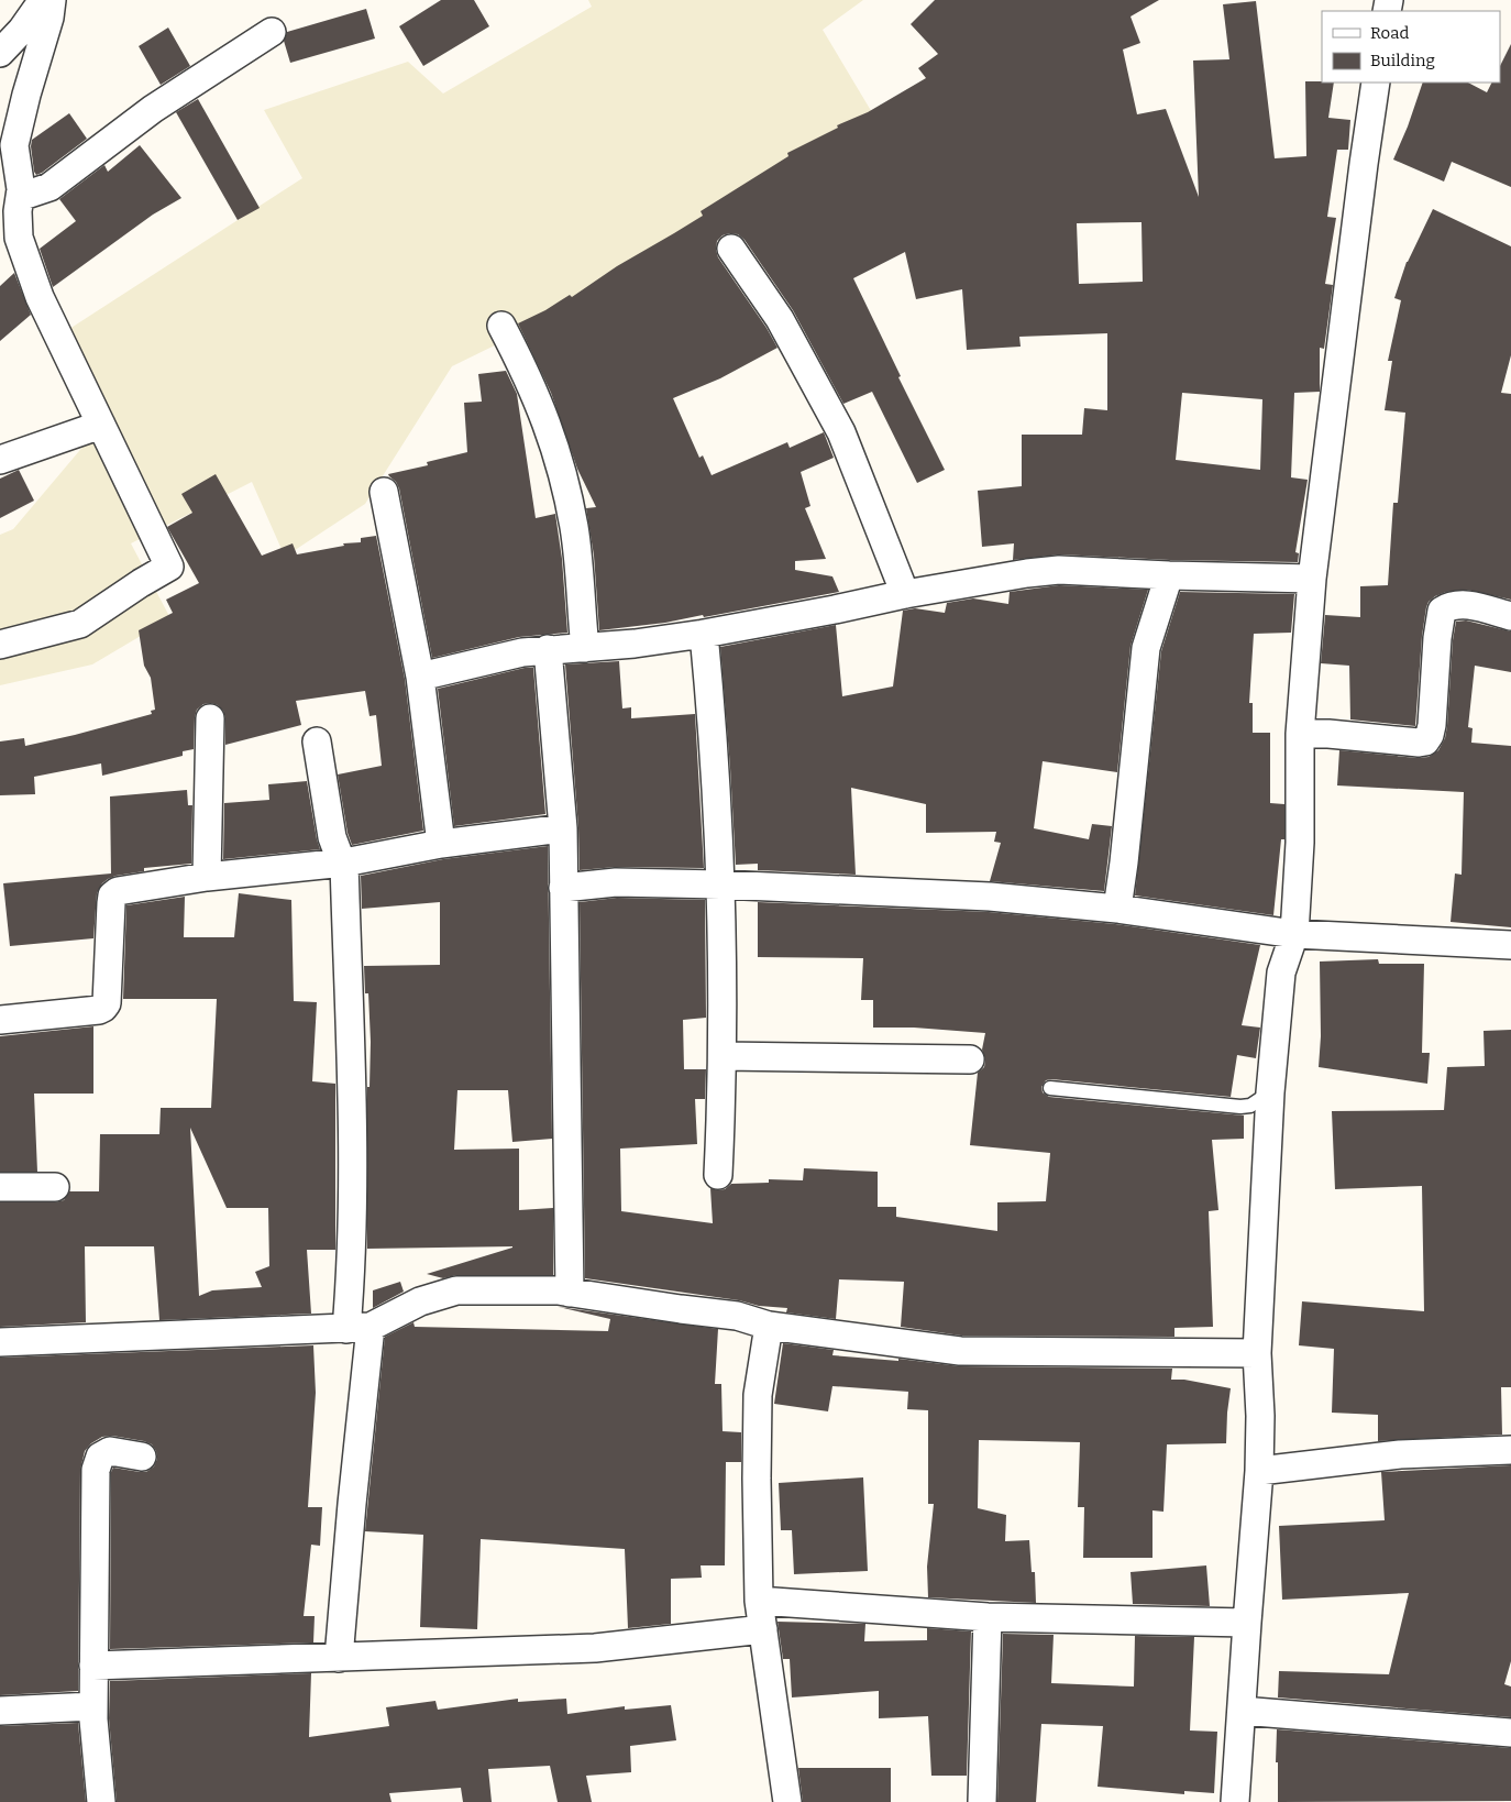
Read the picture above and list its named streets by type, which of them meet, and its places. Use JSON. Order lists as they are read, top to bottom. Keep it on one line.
{"legend":["Road","Building"]}
